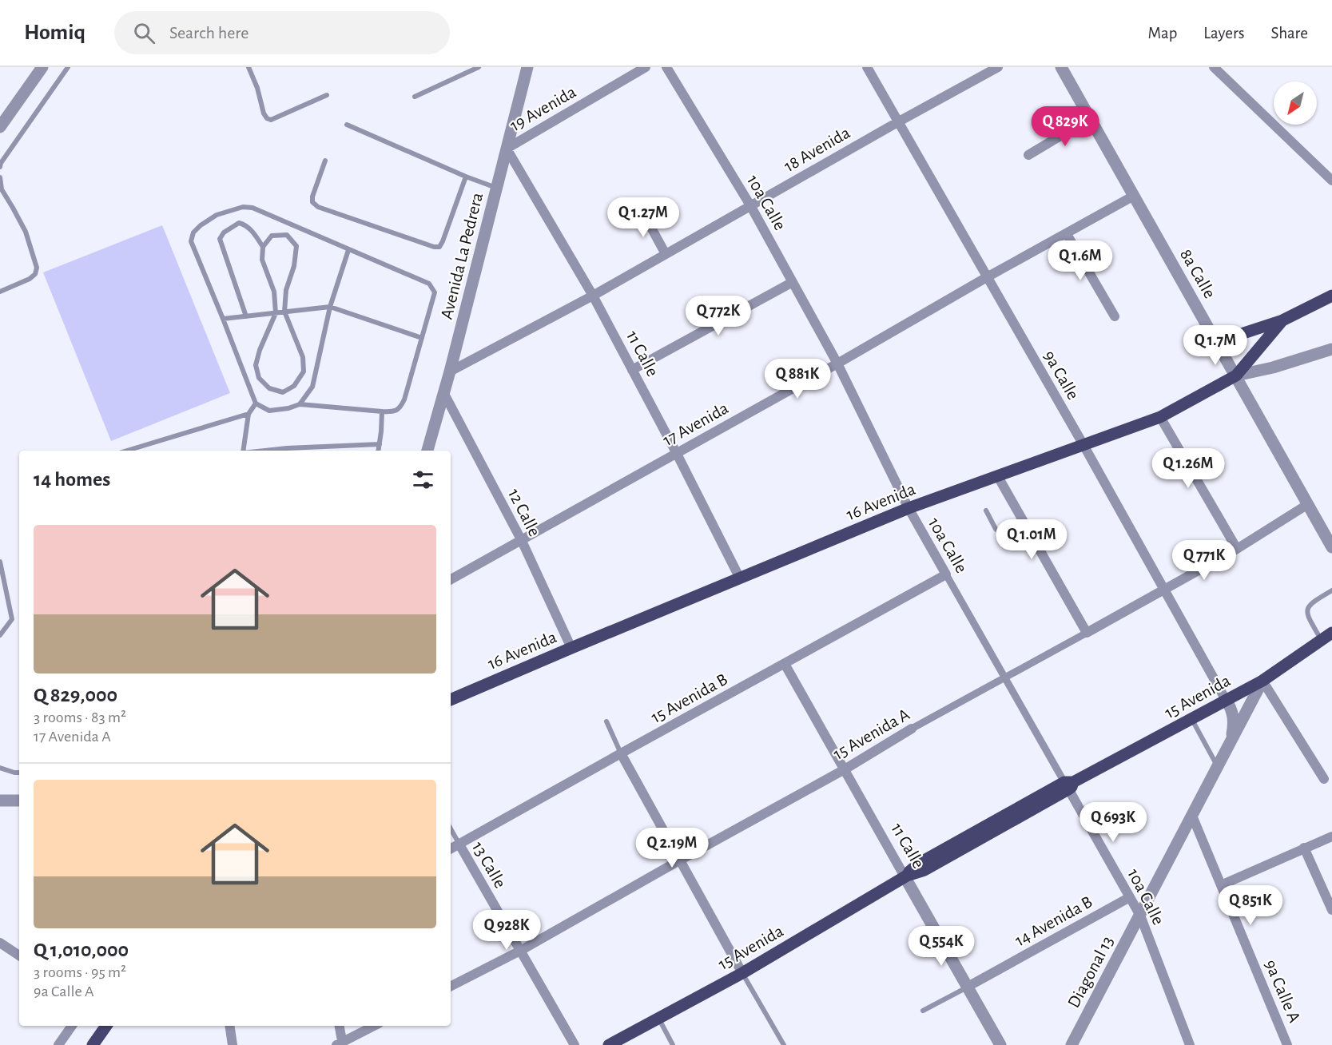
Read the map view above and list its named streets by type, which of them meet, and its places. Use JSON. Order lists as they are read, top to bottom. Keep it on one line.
{"streets":{"main road":["16 Avenida","15 Avenida"],"street":["19 Avenida","18 Avenida","10a Calle","Avenida La Pedrera","8a Calle","11 Calle","9a Calle","17 Avenida","12 Calle","15 Avenida B","15 Avenida A","13 Calle","14 Avenida B","Diagonal 13","9a Calle A"]},"crossings":[["19 Avenida","Avenida La Pedrera"],["19 Avenida","11 Calle"],["18 Avenida","10a Calle"],["18 Avenida","Avenida La Pedrera"],["18 Avenida","11 Calle"],["18 Avenida","9a Calle"],["10a Calle","17 Avenida"],["10a Calle","16 Avenida"],["10a Calle","15 Avenida"],["10a Calle","15 Avenida B"],["10a Calle","15 Avenida A"],["10a Calle","14 Avenida B"],["10a Calle","Diagonal 13"],["Avenida La Pedrera","11 Calle"],["Avenida La Pedrera","12 Calle"],["8a Calle","17 Avenida"],["8a Calle","16 Avenida"],["8a Calle","15 Avenida A"],["11 Calle","17 Avenida"],["11 Calle","16 Avenida"],["11 Calle","15 Avenida"],["11 Calle","15 Avenida B"],["11 Calle","15 Avenida A"],["11 Calle","14 Avenida B"],["9a Calle","17 Avenida"],["9a Calle","16 Avenida"],["9a Calle","15 Avenida"],["9a Calle","15 Avenida A"],["17 Avenida","12 Calle"],["16 Avenida","12 Calle"],["15 Avenida","Diagonal 13"],["15 Avenida B","13 Calle"],["15 Avenida A","13 Calle"],["Diagonal 13","9a Calle A"]],"north":"bottom left","page":{"header":"Homiq","search":"Search here","nav":["Map","Layers","Share"],"price":["Q 829K","Q 1.27M","Q 1.6M","Q 772K","Q 1.7M","Q 881K","Q 1.26M","Q 1.01M","Q 771K","Q 693K","Q 2.19M","Q 851K","Q 928K","Q 554K"],"heading":"14 homes","list":[{"name":"Q 829,000","note":"3 rooms · 83 m² · 17 Avenida A"},{"name":"Q 1,010,000","note":"3 rooms · 95 m² · 9a Calle A"}]}}
